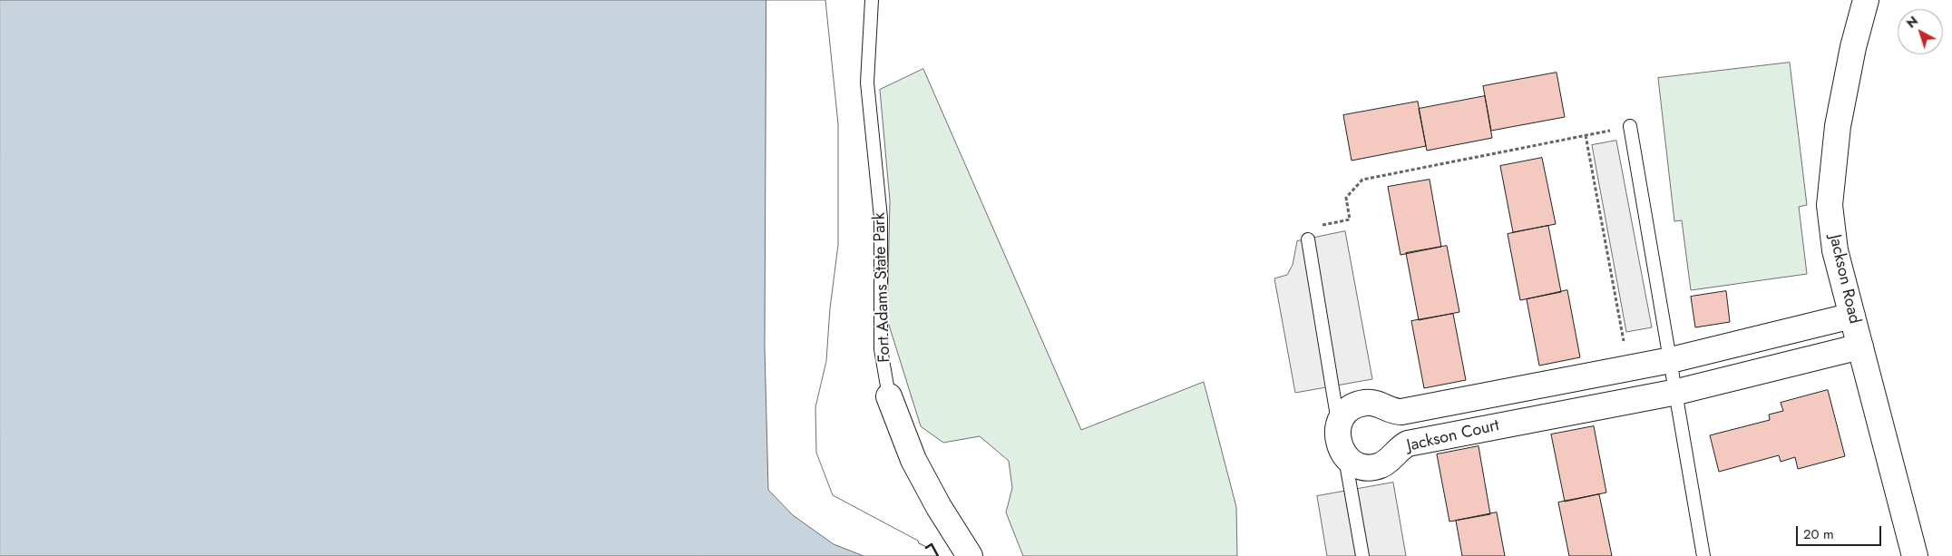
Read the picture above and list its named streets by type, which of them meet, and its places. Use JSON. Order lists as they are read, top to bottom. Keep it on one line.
{"streets":{"street":["Jackson Road","Fort Adams State Park","Jackson Court"]},"crossings":[["Jackson Road","Jackson Court"]],"scale_bar":"20 m","north":"top left"}
